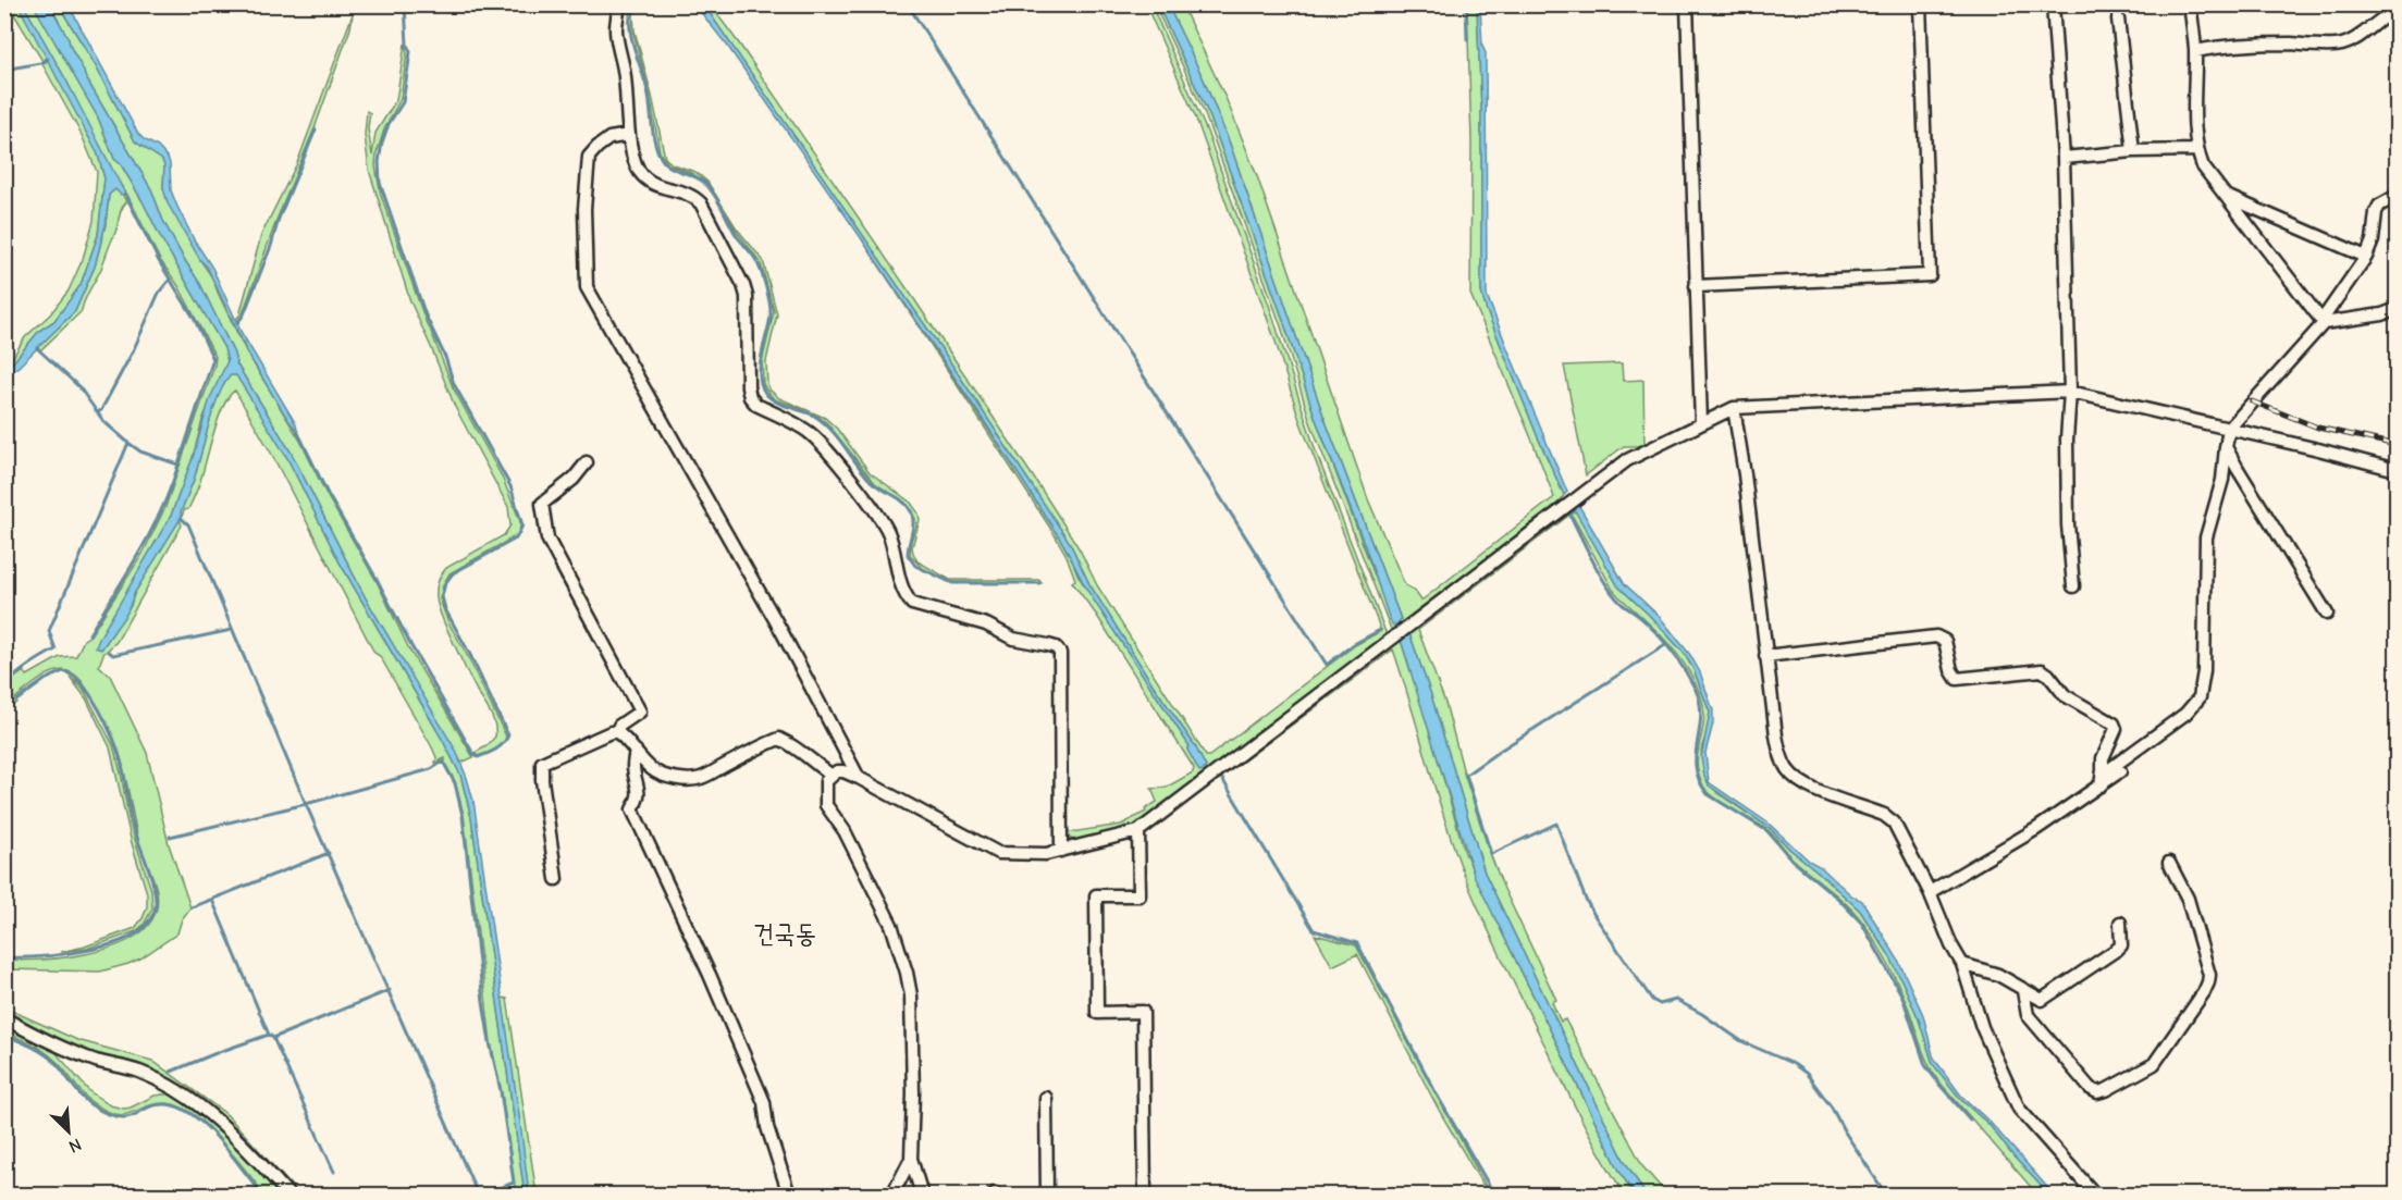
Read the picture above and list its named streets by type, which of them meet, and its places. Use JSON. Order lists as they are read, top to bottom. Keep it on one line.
{"districts":["건국동"],"north":"bottom right"}
